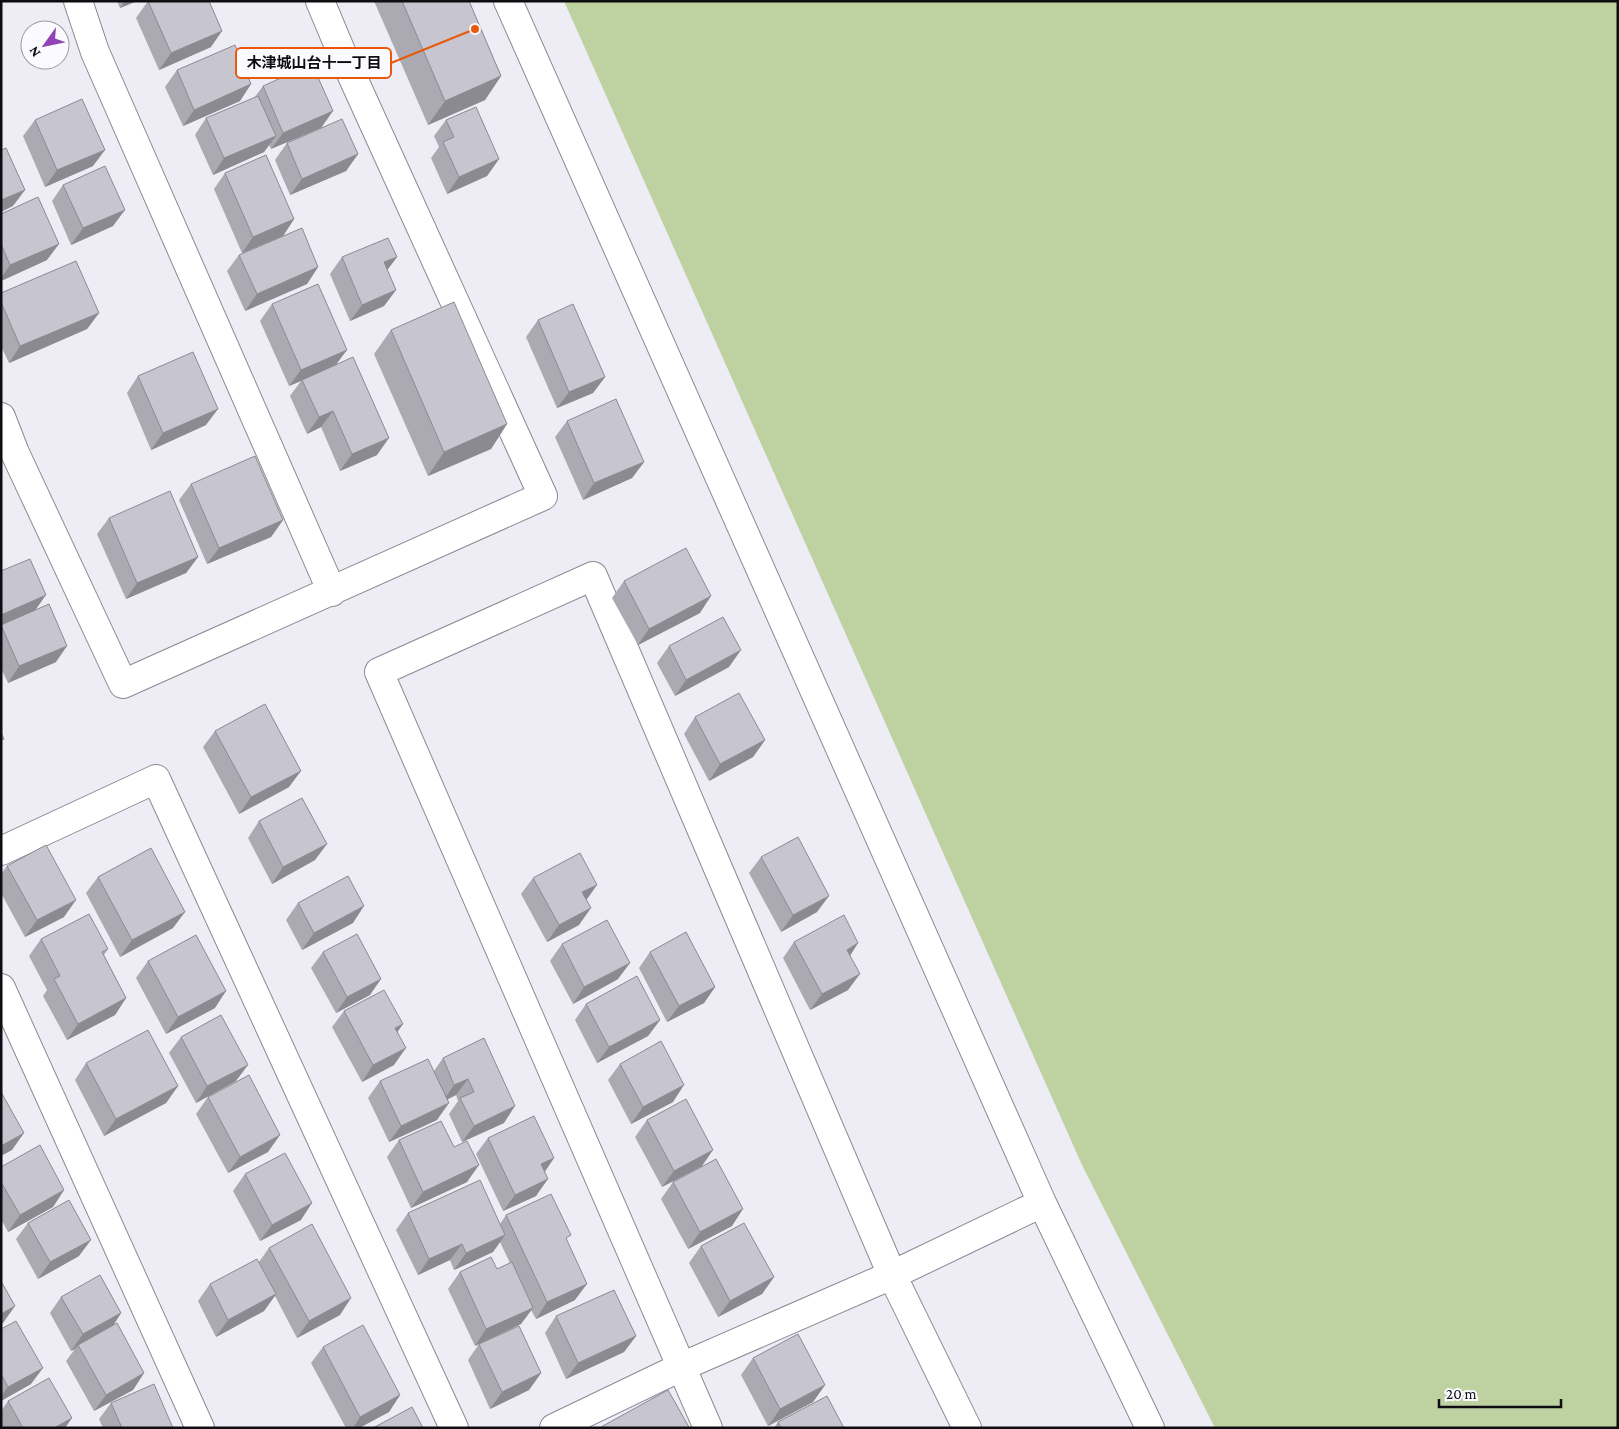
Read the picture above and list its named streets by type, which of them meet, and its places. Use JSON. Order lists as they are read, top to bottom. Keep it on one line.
{"places":["木津城山台十一丁目"],"scale_bar":"20 m","north":"bottom left"}
